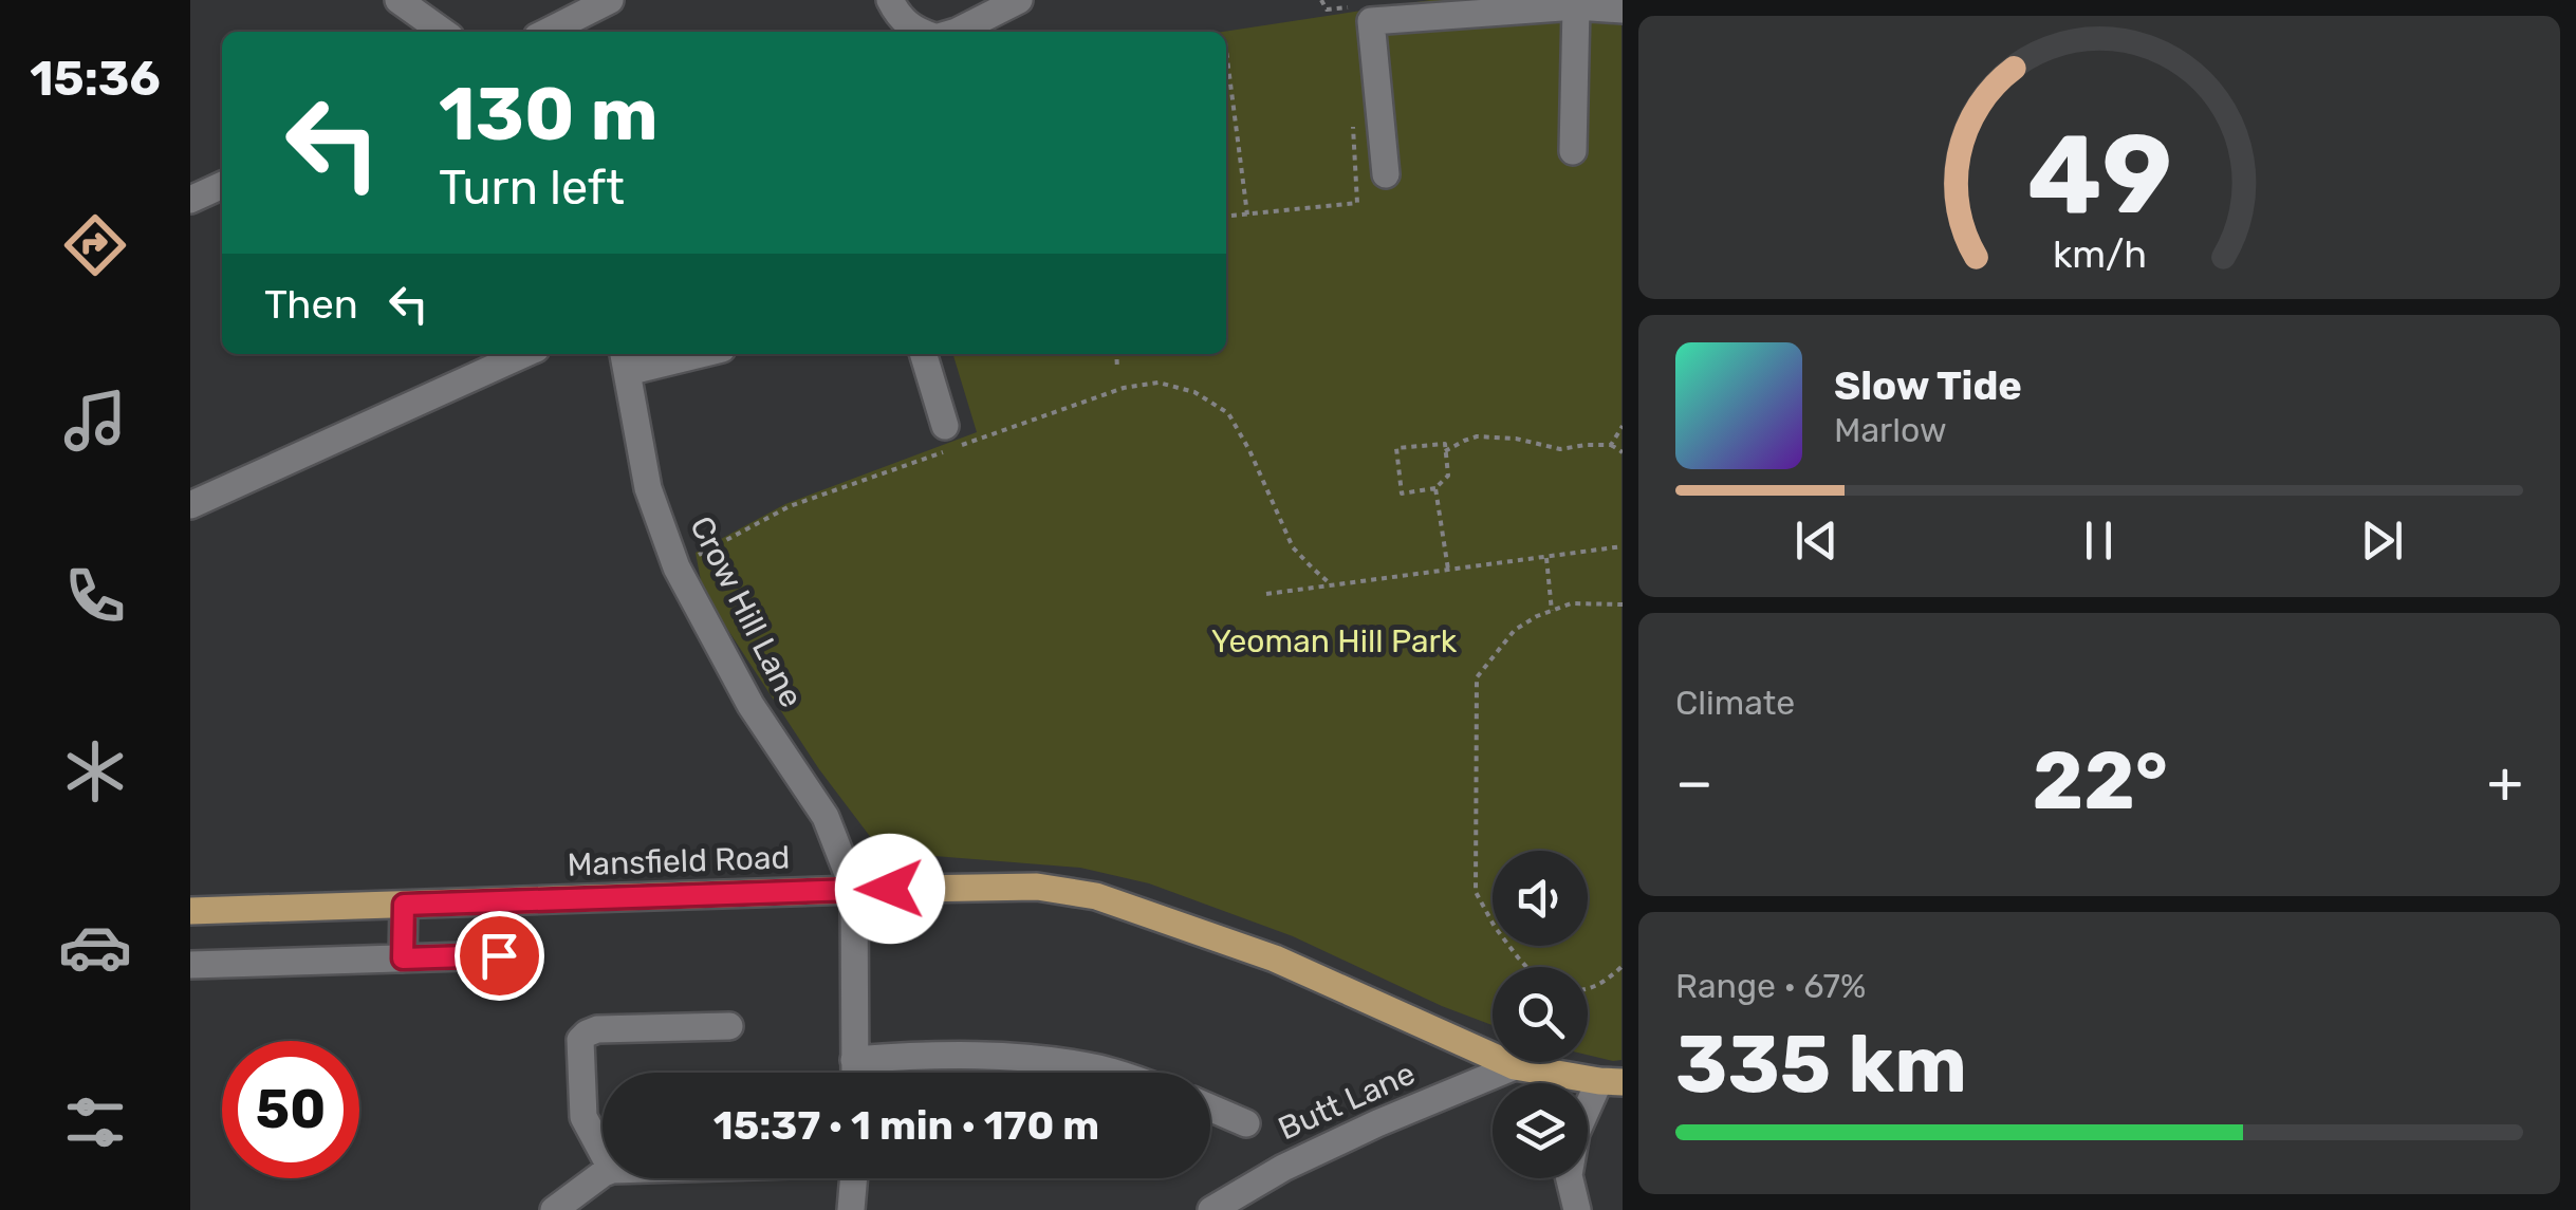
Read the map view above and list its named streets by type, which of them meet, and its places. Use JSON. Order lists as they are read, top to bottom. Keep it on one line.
{"streets":{"main road":["Mansfield Road"],"street":["Crow Hill Lane","Butt Lane"]},"crossings":[["Crow Hill Lane","Mansfield Road"],["Mansfield Road","Butt Lane"]],"parks":["Yeoman Hill Park"],"page":{"tabs":"15:36","turn":["130 m","Turn left"],"then":"Then","song":["Slow Tide","Marlow"],"tile":["Climate",["Range · 67%","335 km"]],"heat":["−","22°","+"],"limit":"50","trip":"15:37 · 1 min · 170 m","gauge":["49","km/h"]}}
